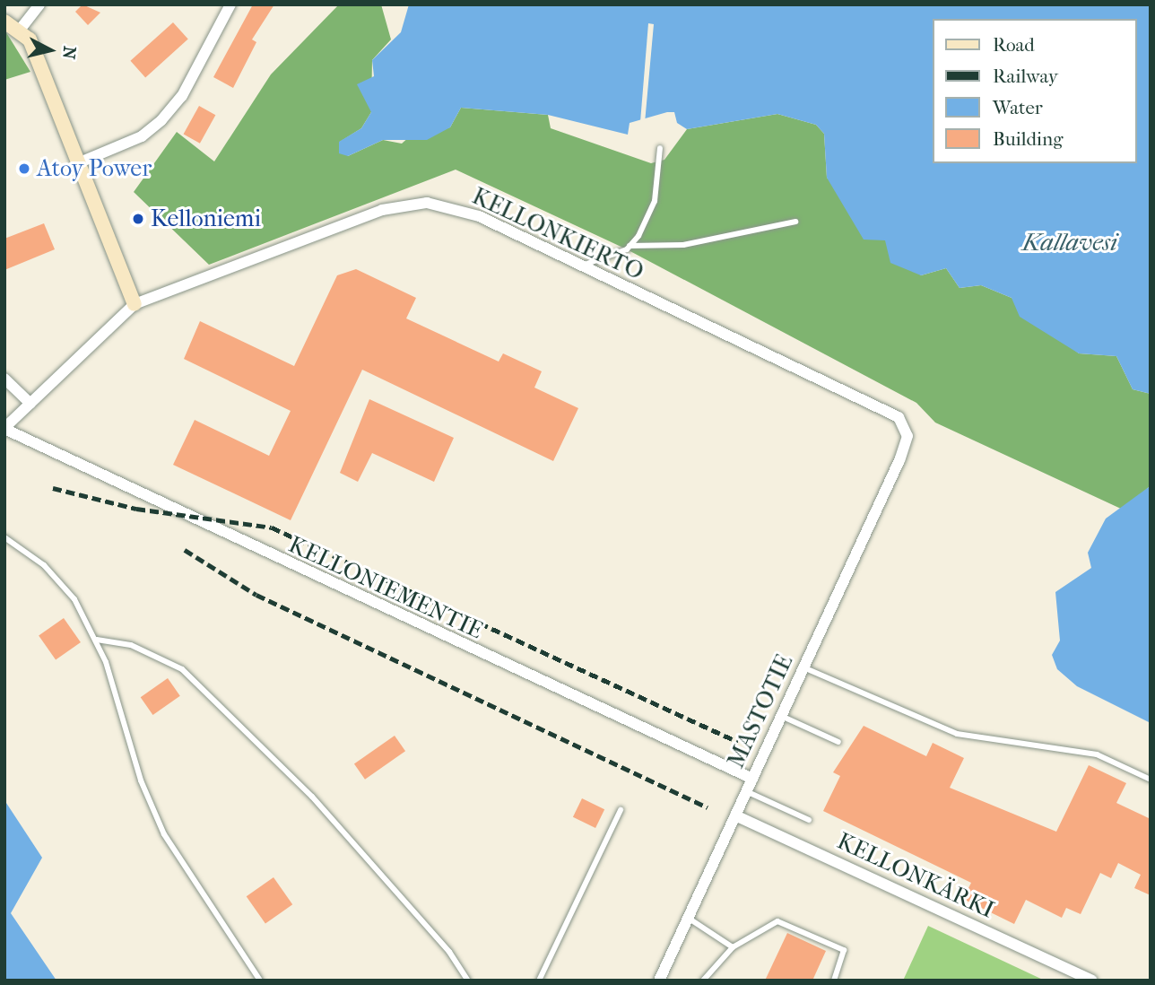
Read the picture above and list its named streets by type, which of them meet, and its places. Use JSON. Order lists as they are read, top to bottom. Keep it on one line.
{"streets":{"street":["KELLONKIERTO","KELLONIEMENTIE","MASTOTIE","KELLONKÄRKI"]},"crossings":[["KELLONKIERTO","KELLONIEMENTIE"],["KELLONKIERTO","MASTOTIE"],["KELLONIEMENTIE","MASTOTIE"],["MASTOTIE","KELLONKÄRKI"]],"water":["Kallavesi"],"places":["Atoy Power","Kelloniemi"],"legend":["Road","Railway","Water","Building"],"north":"right"}
